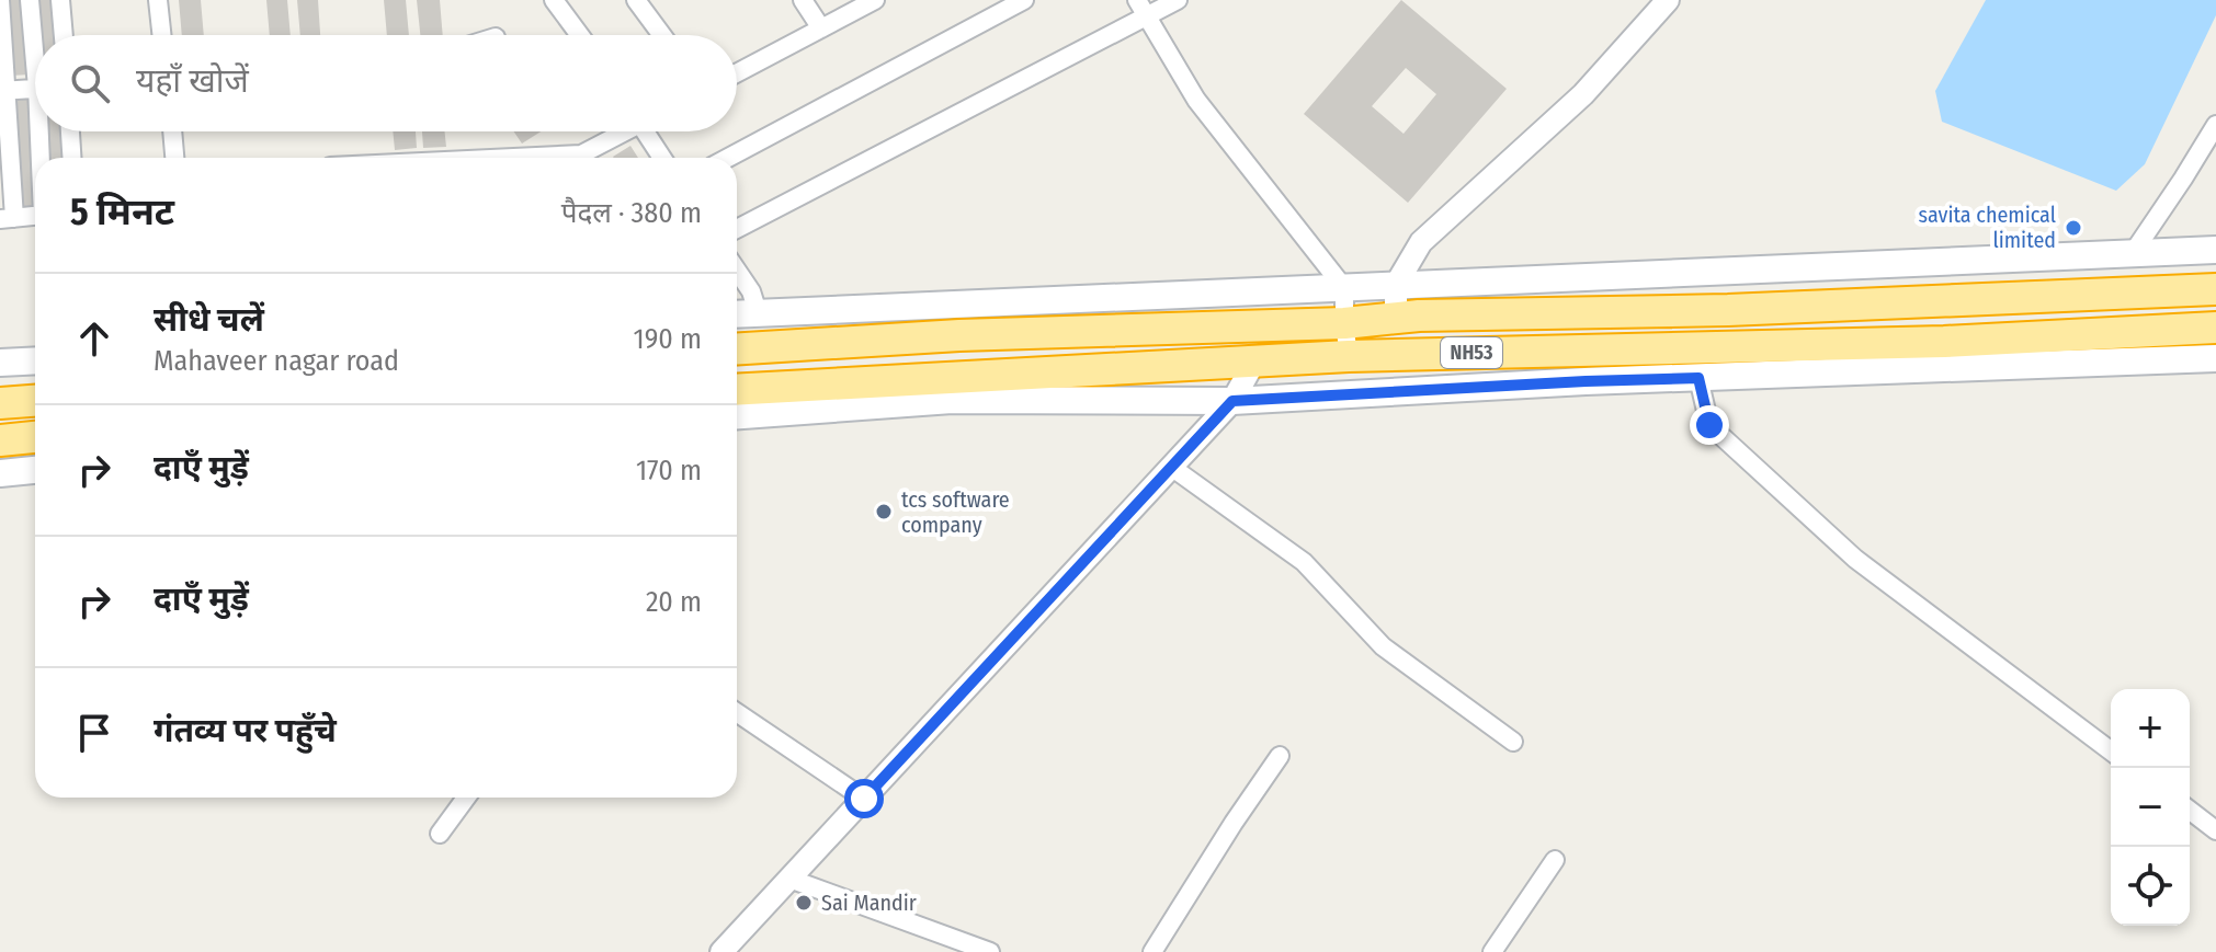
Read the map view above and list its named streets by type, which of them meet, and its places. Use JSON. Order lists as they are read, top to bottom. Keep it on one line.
{"streets":{"highway":["NH53"]},"places":["savita chemical limited","tcs software company","Sai Mandir"],"page":{"search":"यहाँ खोजें","heading":["5 मिनट","पैदल · 380 m"],"list":[["सीधे चलें","Mahaveer nagar road","190 m"],["दाएँ मुड़ें","170 m"],["दाएँ मुड़ें","20 m"],"गंतव्य पर पहुँचे"],"map_buttons":["+","−"]}}
